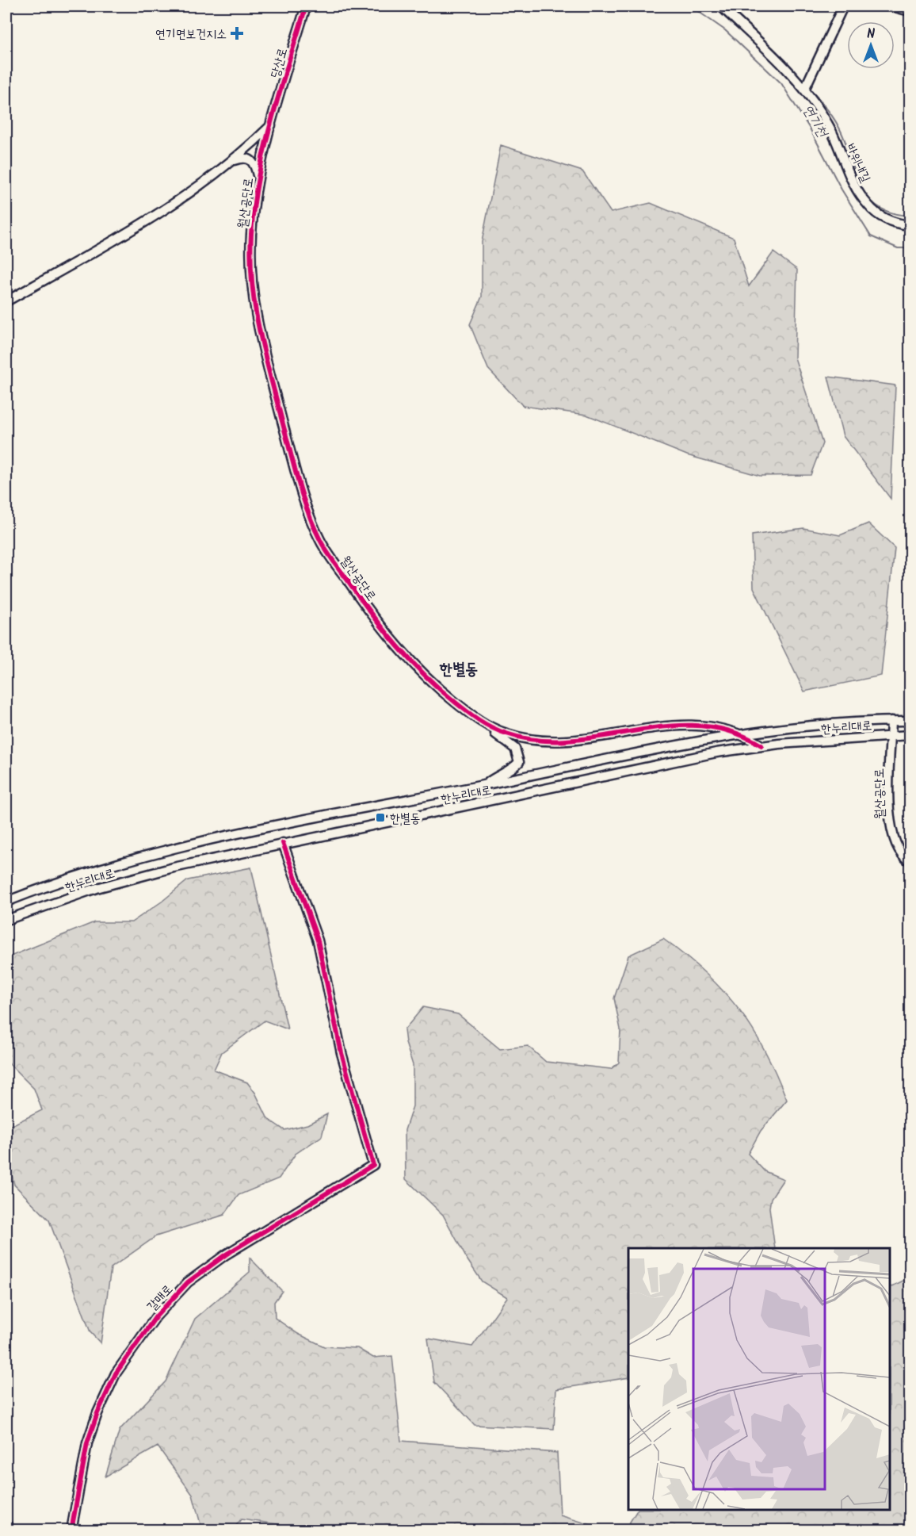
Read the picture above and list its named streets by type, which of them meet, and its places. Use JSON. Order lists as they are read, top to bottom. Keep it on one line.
{"streets":{"street":["당산로","바위내길","월산공단로","한누리대로","갈매로"]},"crossings":[["당산로","월산공단로"],["월산공단로","한누리대로"],["한누리대로","갈매로"]],"districts":["한별동"],"water":["연기천"],"places":{"health":["연기면보건지소"],"transit":["한별동"]},"north":"top"}
